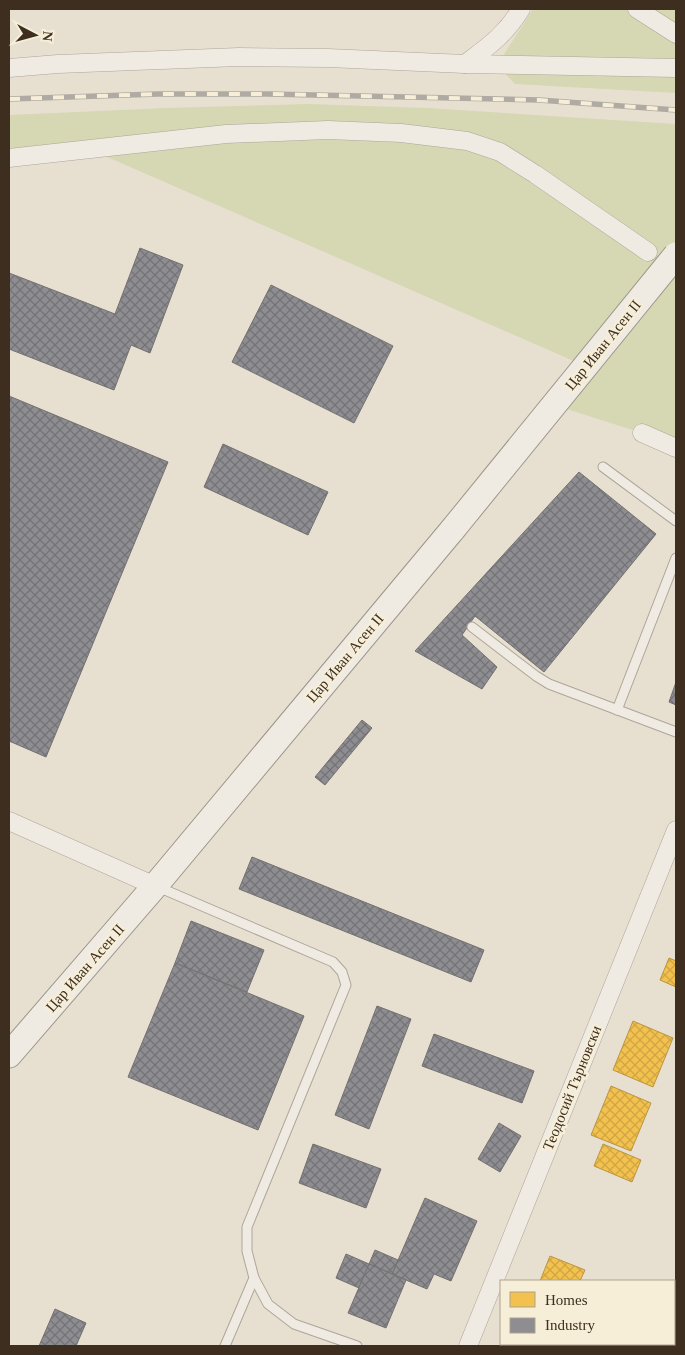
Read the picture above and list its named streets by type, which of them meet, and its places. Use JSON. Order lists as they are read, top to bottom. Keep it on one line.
{"streets":{"main road":["Цар Иван Асен II"],"street":["Теодосий Търновски"]},"legend":["Homes","Industry"],"north":"right"}
